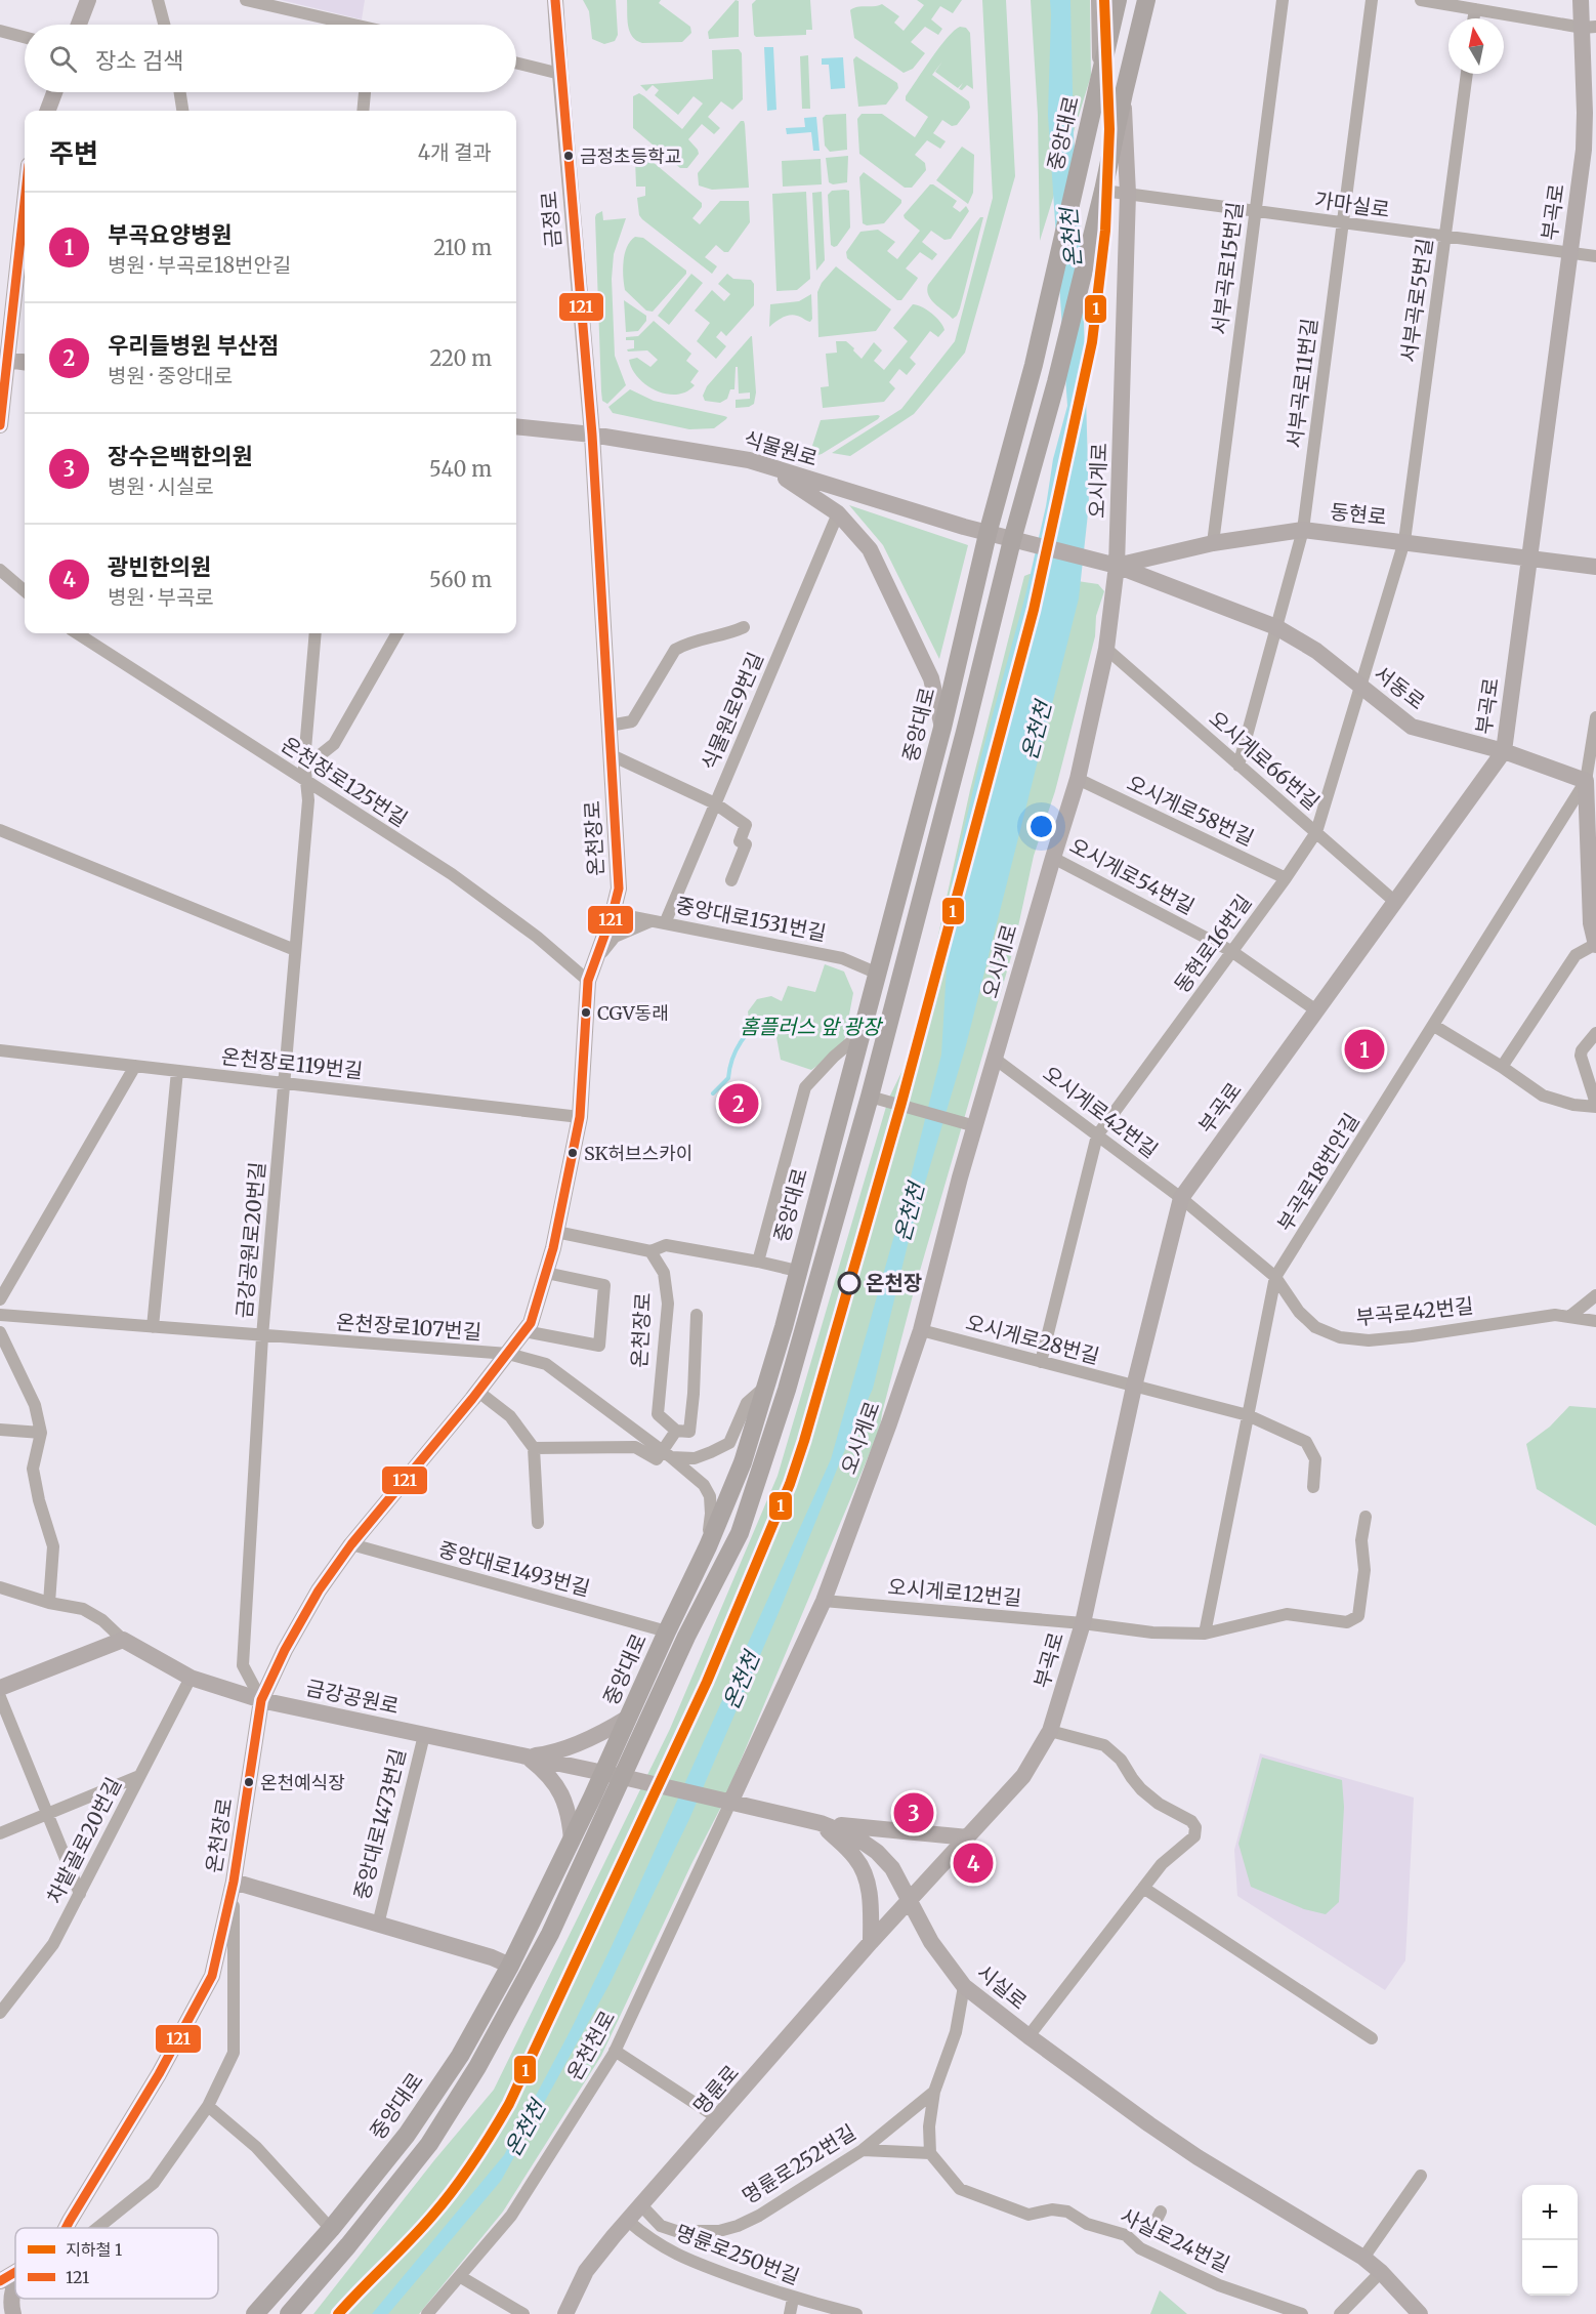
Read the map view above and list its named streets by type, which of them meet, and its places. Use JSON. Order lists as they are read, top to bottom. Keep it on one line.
{"streets":{"main road":["중앙대로","부곡로","금정로","식물원로","오시게로","동현로","서동로","온천장로","금강공원로","중앙대로1473번길","시실로","명륜로"],"street":["가마실로","서부곡로15번길","서부곡로5번길","서부곡로11번길","식물원로9번길","오시게로66번길","온천장로125번길","오시게로58번길","오시게로54번길","중앙대로1531번길","동현로16번길","온천장로119번길","오시게로42번길","부곡로18번안길","금강공원로20번길","부곡로42번길","온천장로107번길","오시게로28번길","중앙대로1493번길","오시게로12번길","차밭골로20번길","온천천로","명륜로252번길","사실로24번길","명륜로250번길"]},"crossings":[["중앙대로","식물원로"],["중앙대로","중앙대로1531번길"],["중앙대로","온천장로107번길"],["중앙대로","중앙대로1493번길"],["중앙대로","금강공원로"],["중앙대로","중앙대로1473번길"],["중앙대로","시실로"],["가마실로","부곡로"],["가마실로","서부곡로15번길"],["가마실로","서부곡로5번길"],["가마실로","서부곡로11번길"],["가마실로","오시게로"],["부곡로","동현로"],["부곡로","서동로"],["부곡로","오시게로66번길"],["부곡로","오시게로54번길"],["부곡로","오시게로42번길"],["부곡로","부곡로42번길"],["부곡로","오시게로28번길"],["부곡로","오시게로12번길"],["부곡로","시실로"],["부곡로","명륜로"],["금정로","식물원로"],["금정로","온천장로"],["서부곡로15번길","동현로"],["서부곡로5번길","동현로"],["서부곡로5번길","동현로16번길"],["서부곡로11번길","동현로"],["서부곡로11번길","서동로"],["서부곡로11번길","오시게로66번길"],["식물원로","오시게로"],["식물원로","동현로"],["식물원로","서동로"],["식물원로","온천장로"],["오시게로","동현로"],["오시게로","서동로"],["오시게로","오시게로66번길"],["오시게로","오시게로58번길"],["오시게로","오시게로54번길"],["오시게로","오시게로42번길"],["오시게로","오시게로28번길"],["오시게로","오시게로12번길"],["오시게로","시실로"],["오시게로","온천천로"],["동현로","서동로"],["동현로","동현로16번길"],["서동로","동현로16번길"],["서동로","부곡로18번안길"],["식물원로9번길","중앙대로1531번길"],["오시게로66번길","동현로16번길"],["온천장로125번길","온천장로"],["온천장로125번길","금강공원로20번길"],["오시게로58번길","동현로16번길"],["온천장로","중앙대로1531번길"],["온천장로","온천장로119번길"],["온천장로","금강공원로20번길"],["온천장로","온천장로107번길"],["온천장로","중앙대로1493번길"],["온천장로","금강공원로"],["온천장로","중앙대로1473번길"],["오시게로54번길","동현로16번길"],["동현로16번길","오시게로42번길"],["동현로16번길","오시게로28번길"],["온천장로119번길","금강공원로20번길"],["오시게로42번길","부곡로42번길"],["부곡로18번안길","부곡로42번길"],["부곡로18번안길","오시게로12번길"],["금강공원로20번길","온천장로107번길"],["금강공원로20번길","금강공원로"],["금강공원로","중앙대로1473번길"],["금강공원로","차밭골로20번길"],["금강공원로","시실로"],["시실로","온천천로"],["시실로","명륜로"],["명륜로","명륜로252번길"],["명륜로","명륜로250번길"]],"water":["온천천"],"parks":["홈플러스 앞 광장"],"places":["금정초등학교","CGV동래","SK허브스카이","온천장","온천예식장"],"lines":["metro line 1","transit line 121"],"legend":["지하철 1","121"],"north":"top","page":{"search":"장소 검색","heading":["주변","4개 결과"],"list":[{"mark":"1","name":"부곡요양병원","note":"병원 · 부곡로18번안길","value":"210 m"},{"mark":"2","name":"우리들병원 부산점","note":"병원 · 중앙대로","value":"220 m"},{"mark":"3","name":"장수은백한의원","note":"병원 · 시실로","value":"540 m"},{"mark":"4","name":"광빈한의원","note":"병원 · 부곡로","value":"560 m"}],"pins":["1","2","3","4"],"map_buttons":["+","−"]}}
